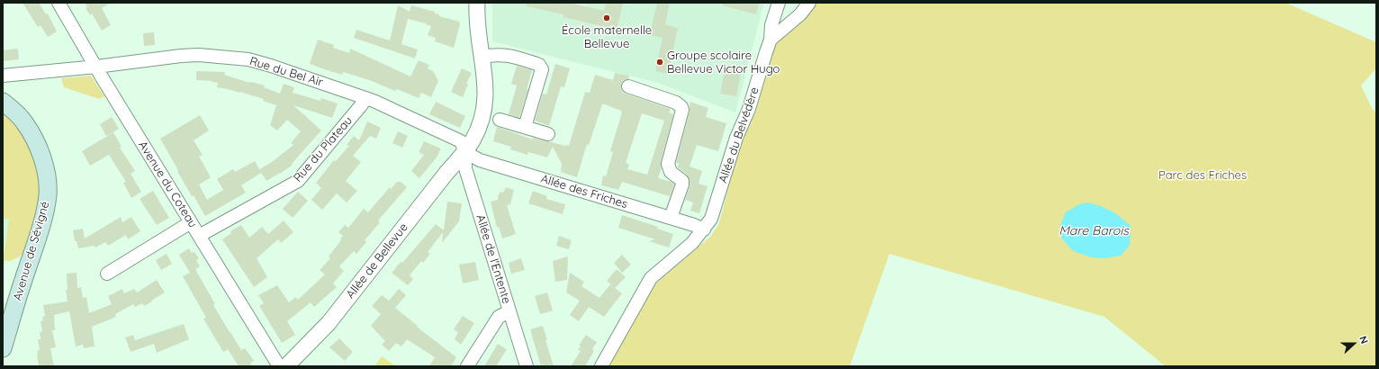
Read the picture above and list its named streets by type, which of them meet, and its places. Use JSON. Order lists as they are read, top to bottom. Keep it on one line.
{"streets":{"main road":["Avenue de Sévigné"],"street":["Rue du Bel Air","Allée du Belvédère","Rue du Plateau","Avenue du Coteau","Allée des Friches","Allée de l'Entente","Allée de Bellevue"]},"crossings":[["Rue du Bel Air","Rue du Plateau"],["Rue du Bel Air","Avenue du Coteau"],["Rue du Bel Air","Allée des Friches"],["Rue du Bel Air","Allée de l'Entente"],["Rue du Bel Air","Allée de Bellevue"],["Allée du Belvédère","Allée des Friches"],["Rue du Plateau","Avenue du Coteau"],["Allée des Friches","Allée de l'Entente"],["Allée des Friches","Allée de Bellevue"],["Allée de l'Entente","Allée de Bellevue"]],"water":["Mare Barois"],"parks":["Parc des Friches"],"places":["École maternelle Bellevue","Groupe scolaire Bellevue Victor Hugo"],"north":"right"}
